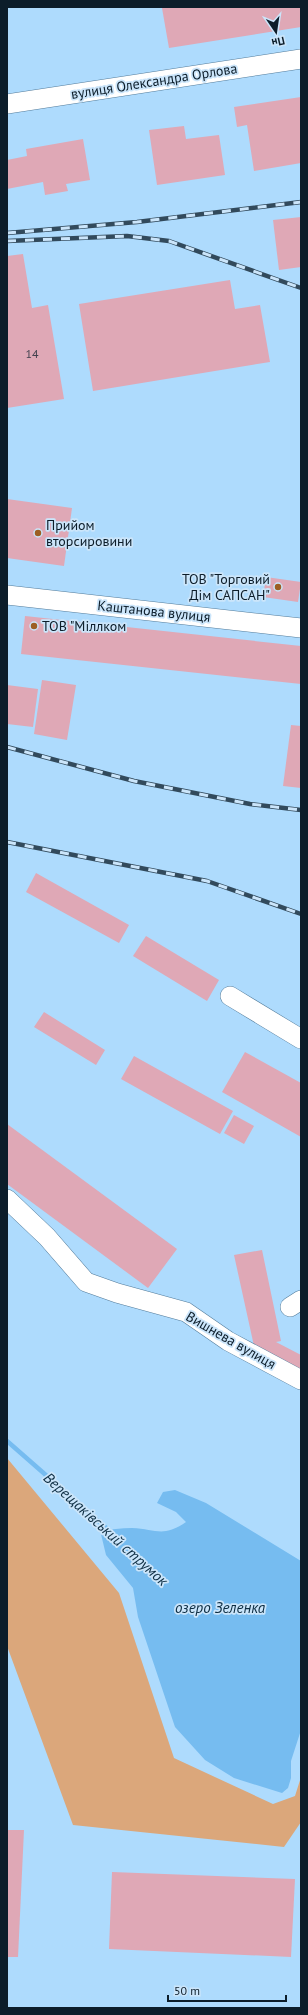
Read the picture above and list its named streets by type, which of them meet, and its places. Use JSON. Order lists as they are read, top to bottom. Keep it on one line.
{"streets":{"street":["вулиця Олександра Орлова","Каштанова вулиця","Вишнева вулиця"]},"water":["Верещаківський струмок","озеро Зеленка"],"places":["Прийом вторсировини","ТОВ \"Торговий Дім САПСАН\"","ТОВ \"Міллком"],"house_numbers":["14"],"scale_bar":"50 m","north":"bottom"}
